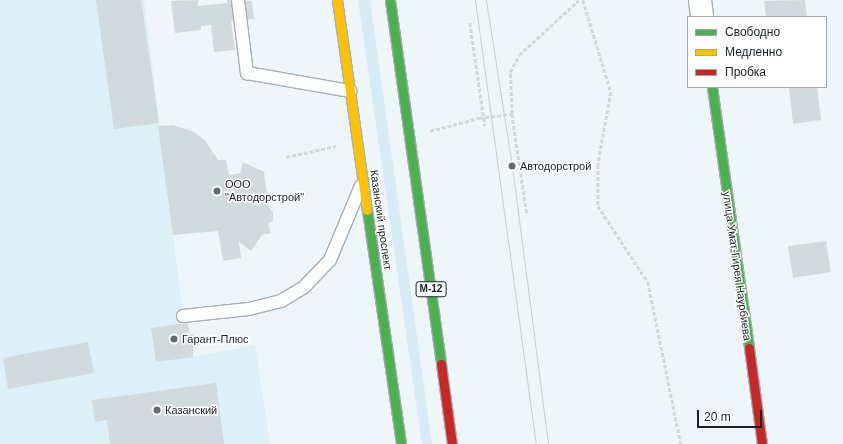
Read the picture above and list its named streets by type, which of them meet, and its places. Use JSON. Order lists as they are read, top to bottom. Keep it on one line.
{"streets":{"main road":["Казанский проспект","улица Умат-Гирея Наурбиева","М-12"]},"places":["Автодорстрой","ООО \"Автодорстрой\"","Гарант-Плюс","Казанский"],"legend":["Свободно","Медленно","Пробка"],"scale_bar":"20 m"}
